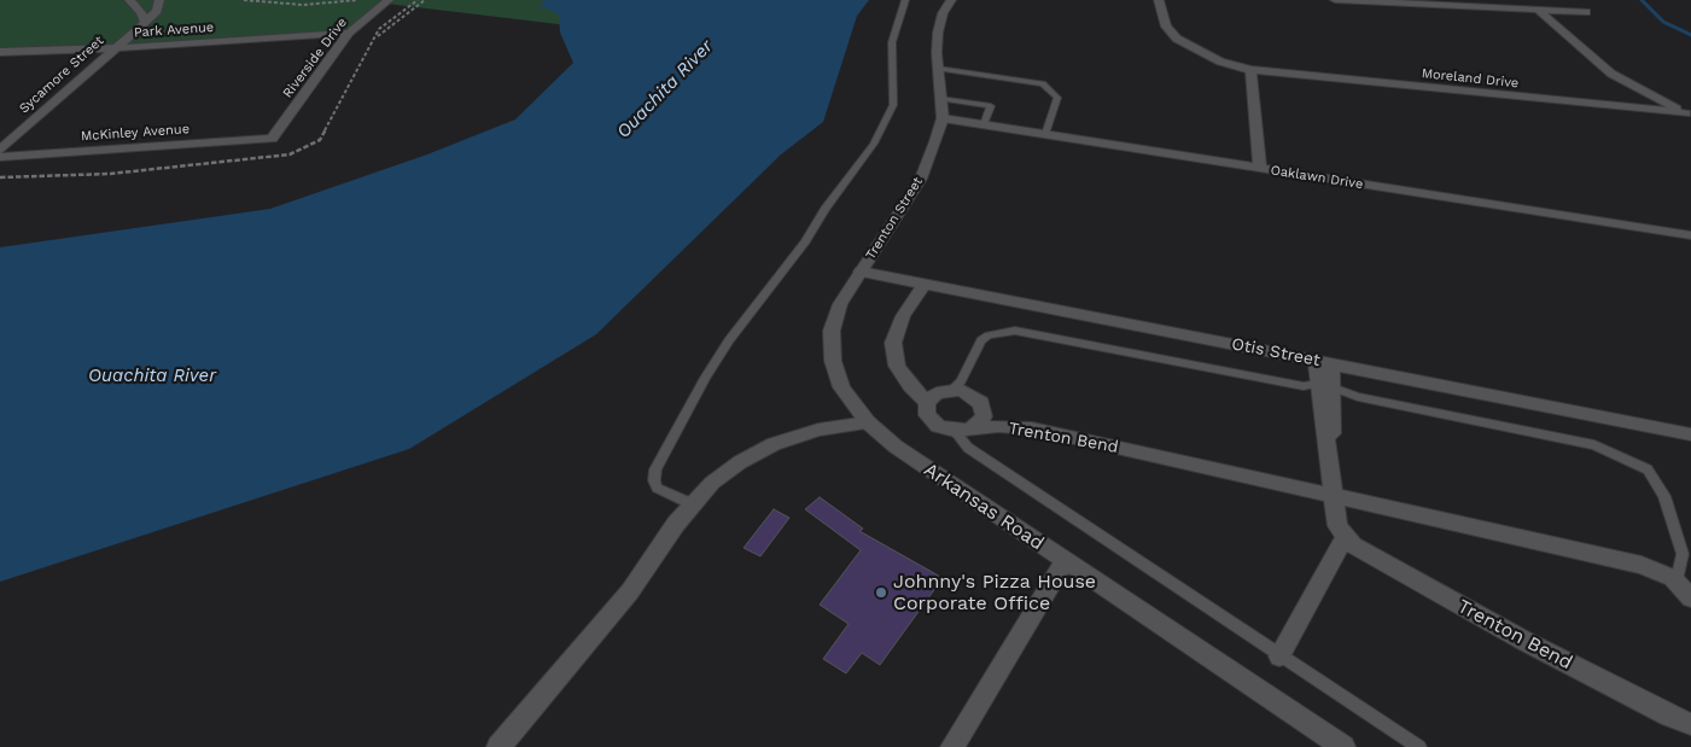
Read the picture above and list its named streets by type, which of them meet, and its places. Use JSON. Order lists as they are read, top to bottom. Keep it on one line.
{"streets":{"street":["Park Avenue","Riverside Drive","Sycamore Street","Moreland Drive","McKinley Avenue","Oaklawn Drive","Trenton Street","Otis Street","Trenton Bend","Arkansas Road"]},"crossings":[["Park Avenue","Riverside Drive"],["Park Avenue","Sycamore Street"],["Riverside Drive","McKinley Avenue"],["Oaklawn Drive","Trenton Street"],["Trenton Street","Otis Street"],["Trenton Street","Arkansas Road"],["Otis Street","Trenton Bend"]],"water":["Ouachita River"],"places":["Johnny's Pizza House Corporate Office"]}
